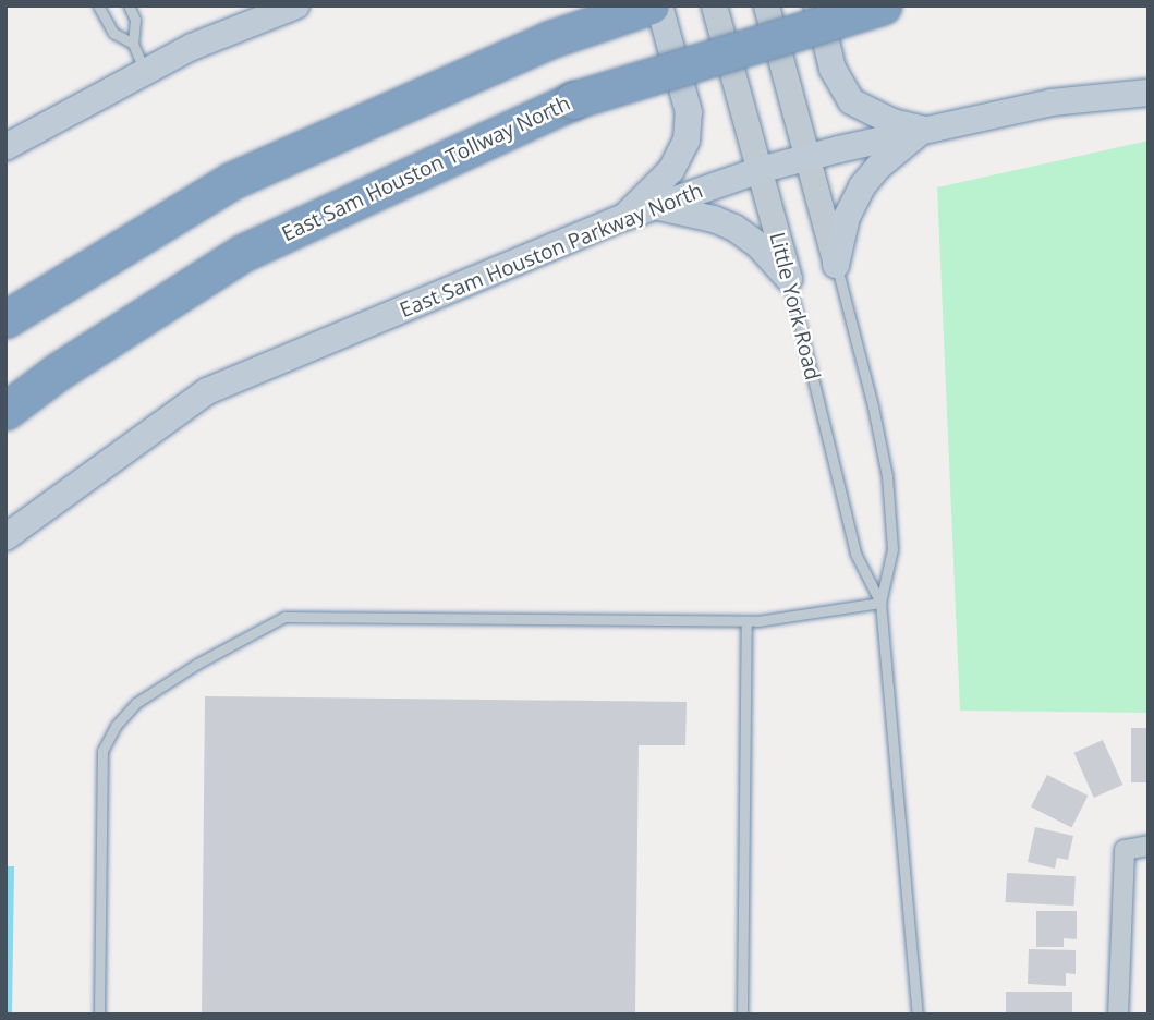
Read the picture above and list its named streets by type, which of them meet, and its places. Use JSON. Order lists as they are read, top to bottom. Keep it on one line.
{"streets":{"highway":["East Sam Houston Tollway North"],"main road":["East Sam Houston Parkway North"],"street":["Little York Road"]},"crossings":[["East Sam Houston Parkway North","Little York Road"]]}
